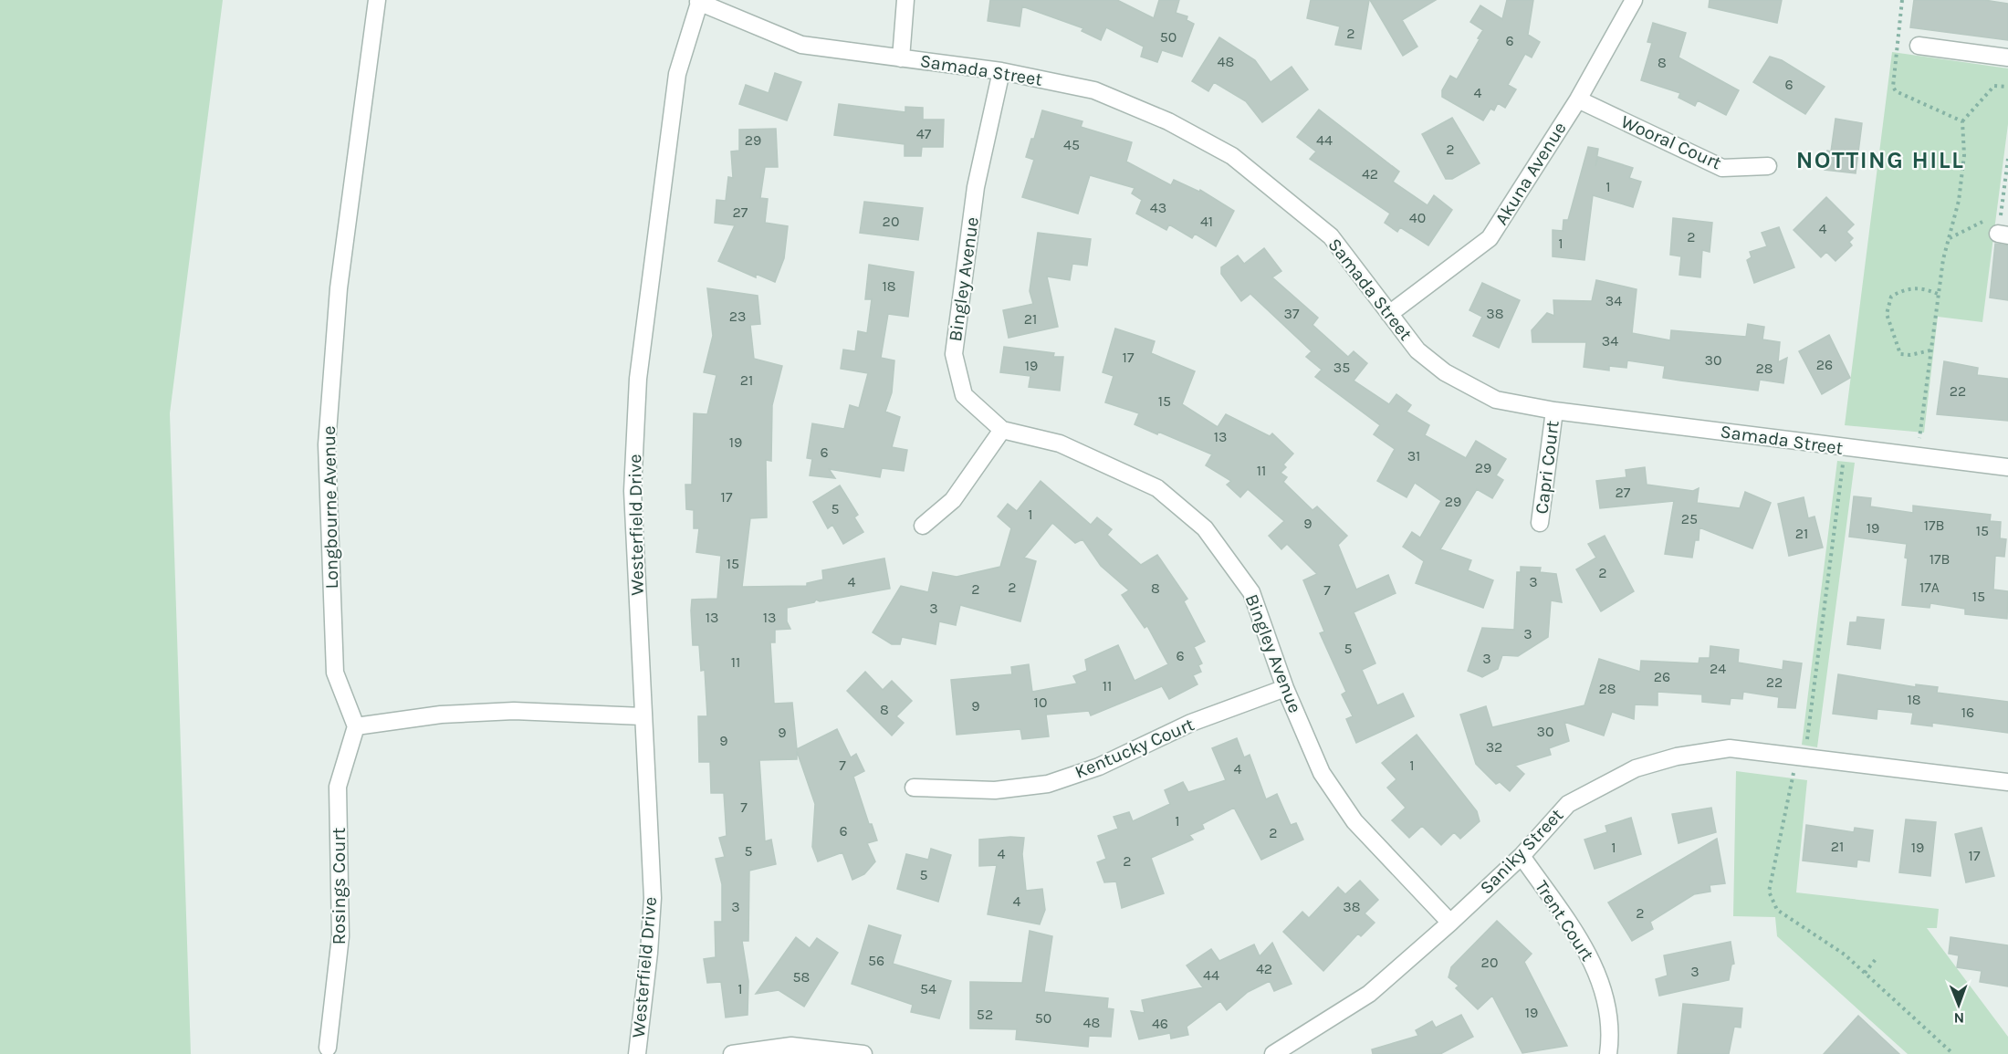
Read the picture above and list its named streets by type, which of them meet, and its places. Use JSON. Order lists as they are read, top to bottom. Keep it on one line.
{"streets":{"street":["Samada Street","Wooral Court","Akuna Avenue","Bingley Avenue","Capri Court","Longbourne Avenue","Westerfield Drive","Kentucky Court","Saniky Street","Rosings Court","Trent Court"]},"crossings":[["Samada Street","Akuna Avenue"],["Samada Street","Bingley Avenue"],["Samada Street","Capri Court"],["Samada Street","Westerfield Drive"],["Wooral Court","Akuna Avenue"],["Bingley Avenue","Kentucky Court"],["Bingley Avenue","Saniky Street"],["Longbourne Avenue","Rosings Court"],["Saniky Street","Trent Court"]],"districts":["NOTTING HILL"],"house_numbers":["2","50","6","48","8","6","4","47","29","44","45","2","42","1","43","27","40","20","41","4","2","1","18","34","37","38","23","21","34","17","30","26","19","35","28","21","22","15","13","19","6","31","29","11","27","17","29","5","1","25","9","17B","19","15","21","17B","15","2","4","3","2","17A","8","2","7","15","3","13","13","3","5","6","3","11","24","26","22","11","28","18","10","9","8","16","30","9","9","32","7","1","4","7","1","6","2","21","1","19","5","4","17","2","5","4","3","38","2","56","20","42","3","44","58","1","54","19","52","50","48","46"],"north":"bottom"}
